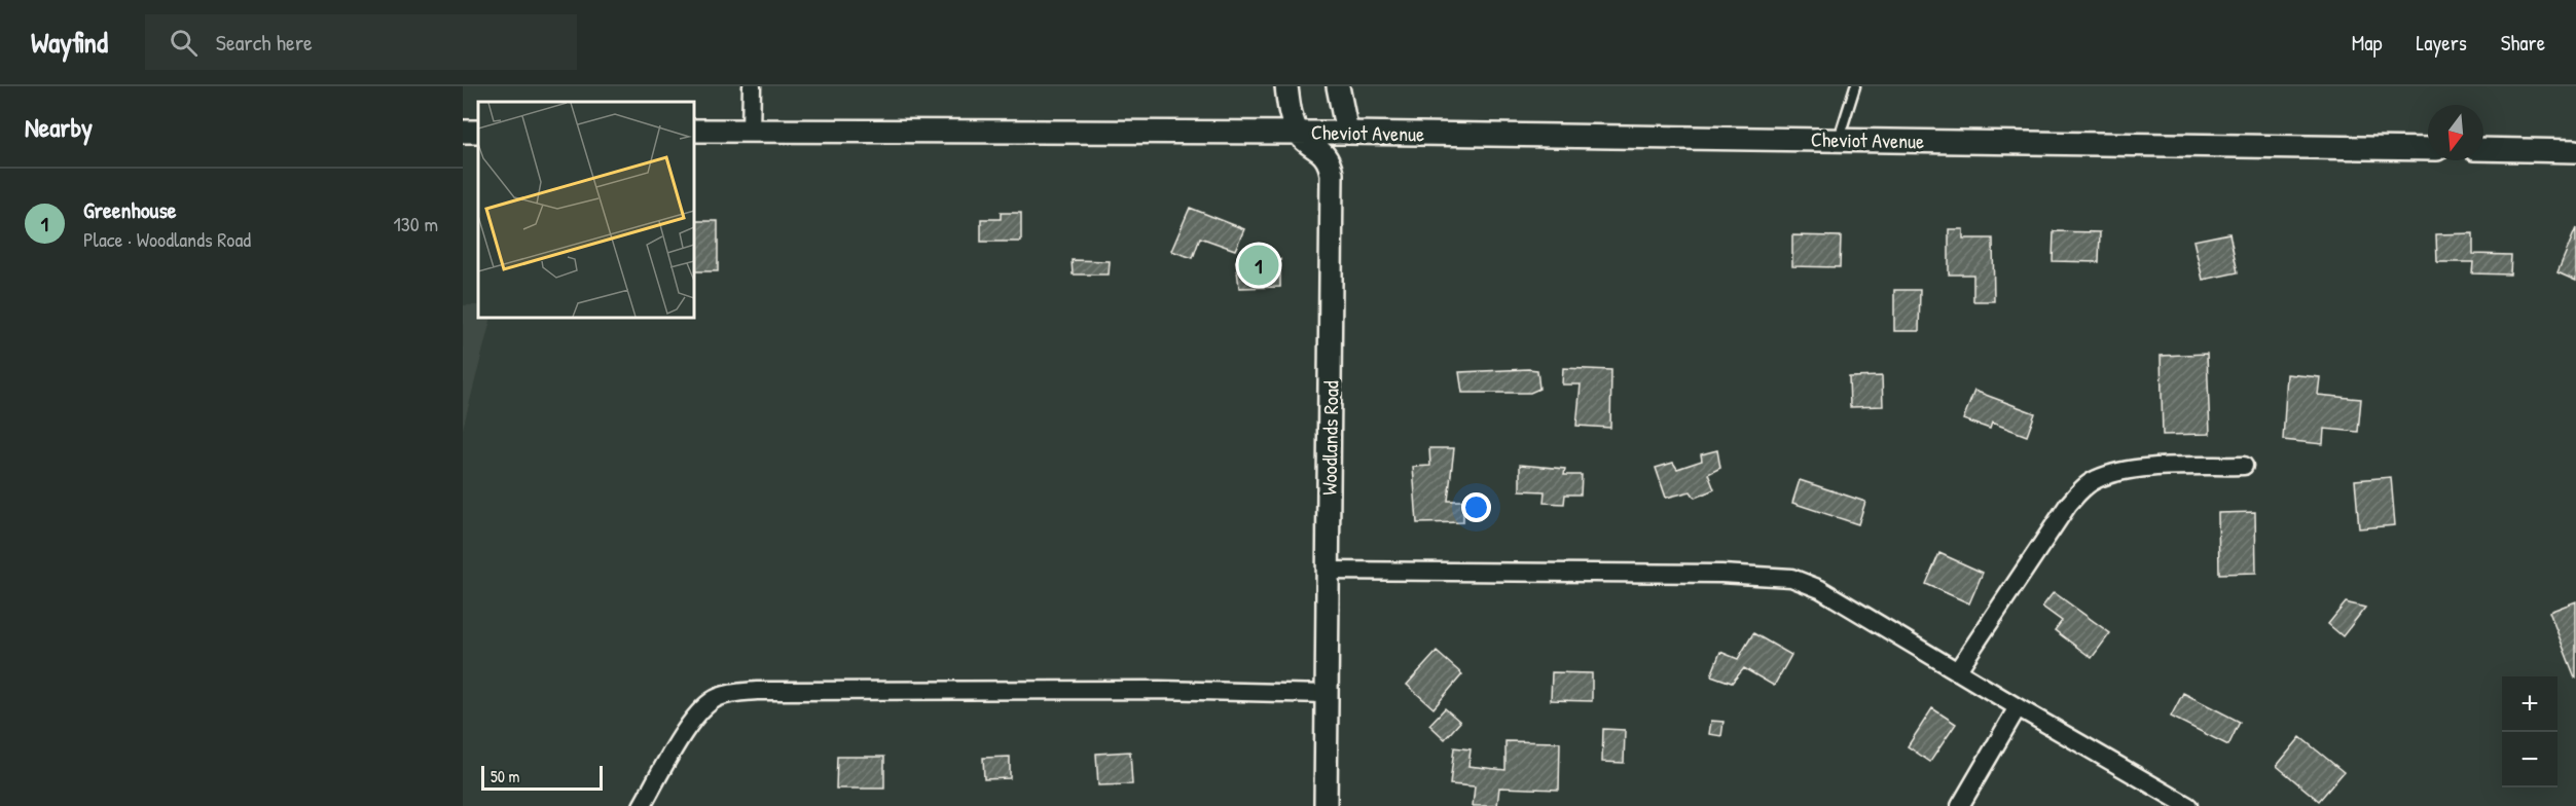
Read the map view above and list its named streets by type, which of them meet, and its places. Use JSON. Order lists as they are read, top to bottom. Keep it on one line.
{"streets":{"street":["Cheviot Avenue","Woodlands Road"]},"crossings":[["Cheviot Avenue","Woodlands Road"]],"scale_bar":"50 m","north":"bottom","page":{"header":"Wayfind","search":"Search here","nav":["Map","Layers","Share"],"heading":"Nearby","list":[{"mark":"1","name":"Greenhouse","note":"Place · Woodlands Road","value":"130 m"}],"pins":"1","map_buttons":["+","−"],"scale":"50 m"}}
